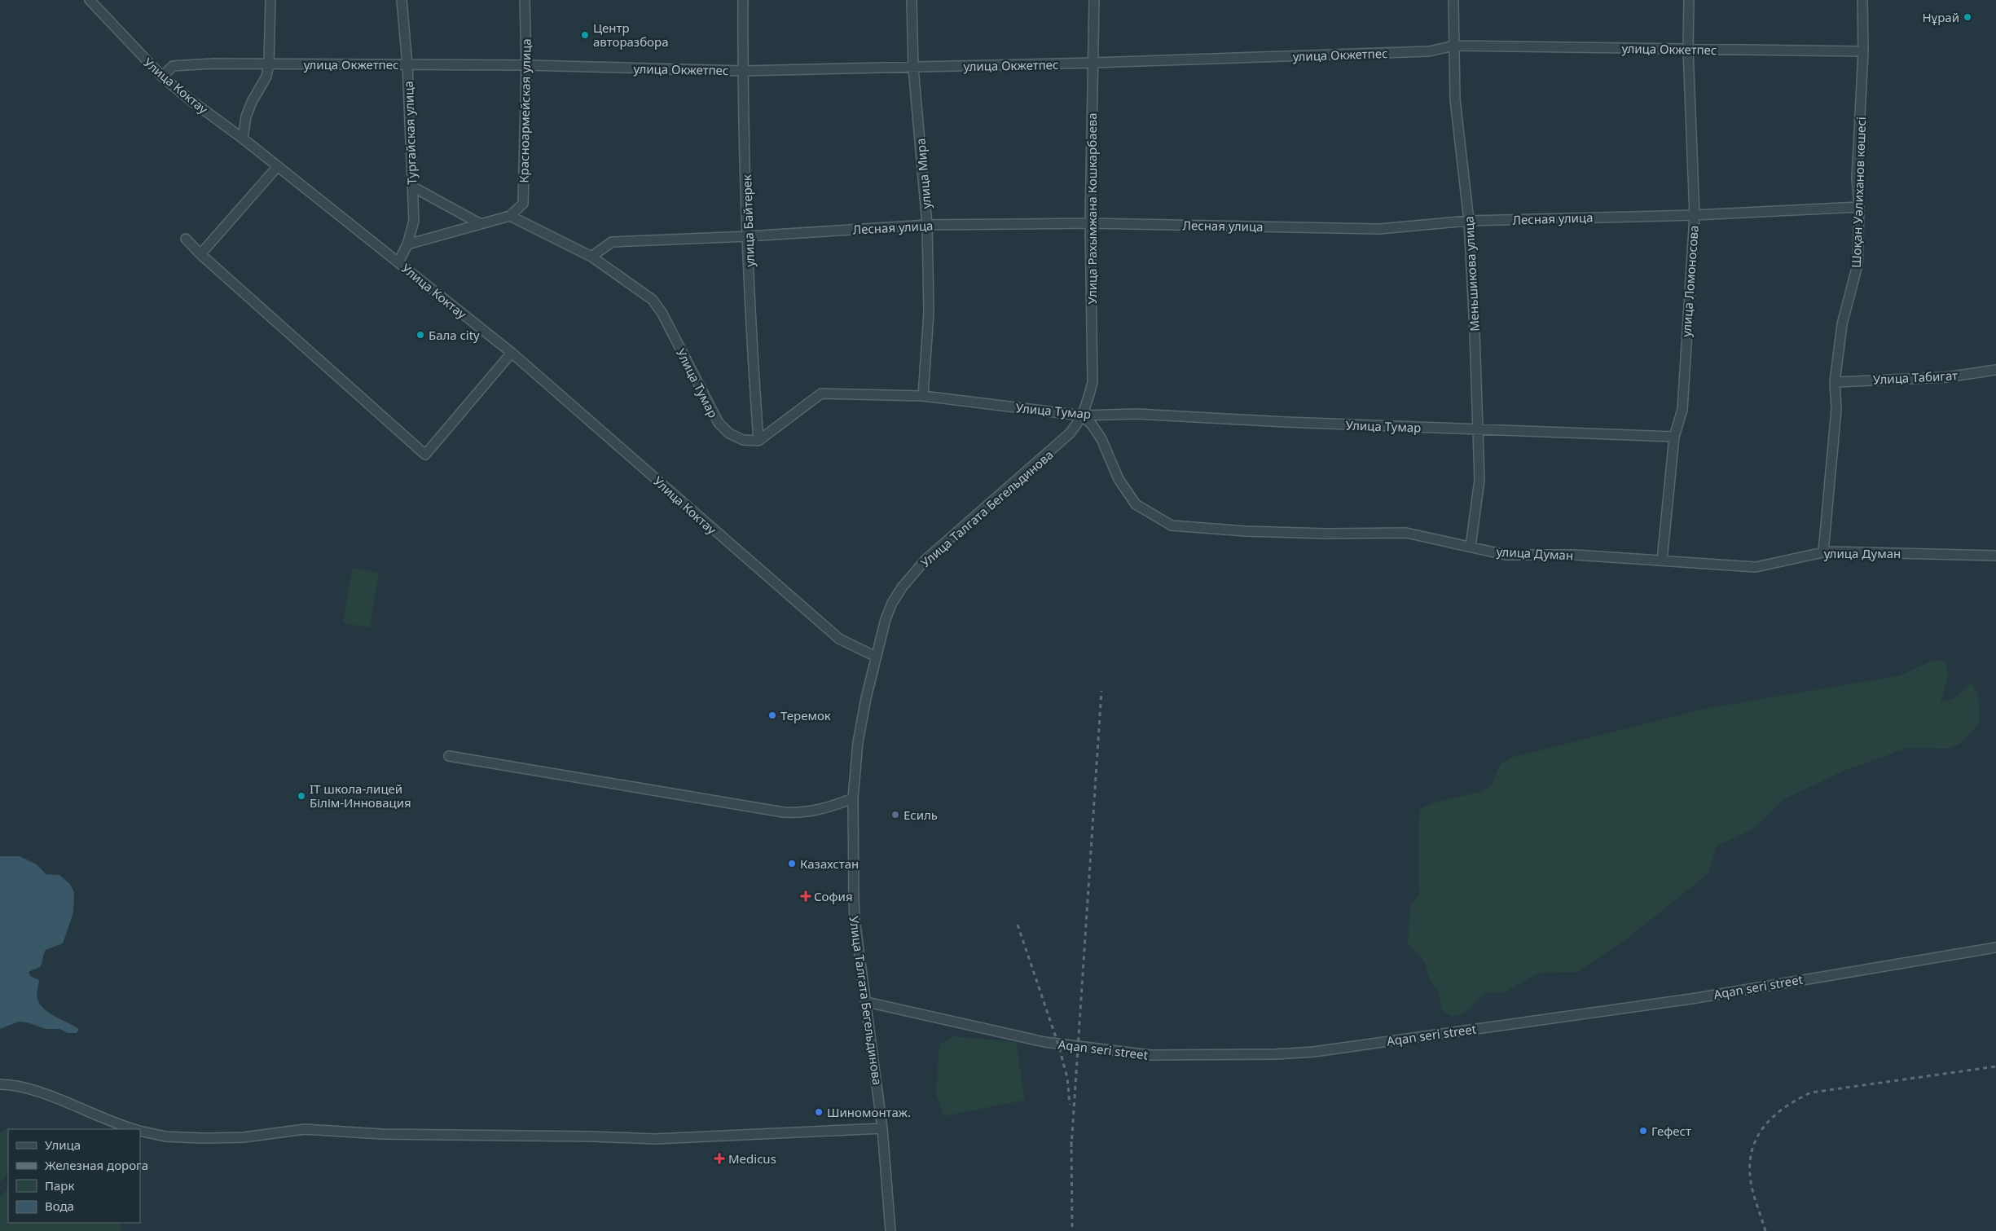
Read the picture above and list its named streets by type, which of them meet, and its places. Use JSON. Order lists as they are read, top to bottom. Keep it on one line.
{"streets":{"street":["улица Окжетпес","Улица Коктау","Красноармейская улица","Тургайская улица","улица Мира","Шоқан Уәлиханов көшесі","Улица Рахымжана Кошкарбаева","Лесная улица","улица Байтерек","Меньшикова улица","улица Ломоносова","Улица Табигат","Улица Тумар","Улица Талгата Бегельдинова","улица Думан","Aqan seri street"]},"crossings":[["улица Окжетпес","Улица Коктау"],["улица Окжетпес","Красноармейская улица"],["улица Окжетпес","Тургайская улица"],["улица Окжетпес","улица Мира"],["улица Окжетпес","Шоқан Уәлиханов көшесі"],["улица Окжетпес","Улица Рахымжана Кошкарбаева"],["улица Окжетпес","улица Байтерек"],["улица Окжетпес","Меньшикова улица"],["улица Окжетпес","улица Ломоносова"],["Улица Коктау","Тургайская улица"],["Улица Коктау","Улица Талгата Бегельдинова"],["Красноармейская улица","Улица Тумар"],["улица Мира","Лесная улица"],["улица Мира","Улица Тумар"],["Шоқан Уәлиханов көшесі","Лесная улица"],["Шоқан Уәлиханов көшесі","Улица Табигат"],["Шоқан Уәлиханов көшесі","улица Думан"],["Улица Рахымжана Кошкарбаева","Лесная улица"],["Улица Рахымжана Кошкарбаева","Улица Тумар"],["Улица Рахымжана Кошкарбаева","Улица Талгата Бегельдинова"],["Улица Рахымжана Кошкарбаева","улица Думан"],["Лесная улица","улица Байтерек"],["Лесная улица","Меньшикова улица"],["Лесная улица","улица Ломоносова"],["Лесная улица","Улица Тумар"],["улица Байтерек","Улица Тумар"],["Меньшикова улица","Улица Тумар"],["Меньшикова улица","улица Думан"],["улица Ломоносова","Улица Тумар"],["улица Ломоносова","улица Думан"],["Улица Тумар","Улица Талгата Бегельдинова"],["Улица Тумар","улица Думан"],["Улица Талгата Бегельдинова","улица Думан"],["Улица Талгата Бегельдинова","Aqan seri street"]],"places":{"other":["Нұрай","Центр авторазбора","Бала city","Теремок","IT школа-лицей Білім-Инновация","Есиль","Казахстан","Шиномонтаж.","Гефест"],"health":["София","Medicus"]},"legend":["Улица","Железная дорога","Парк","Вода"]}
